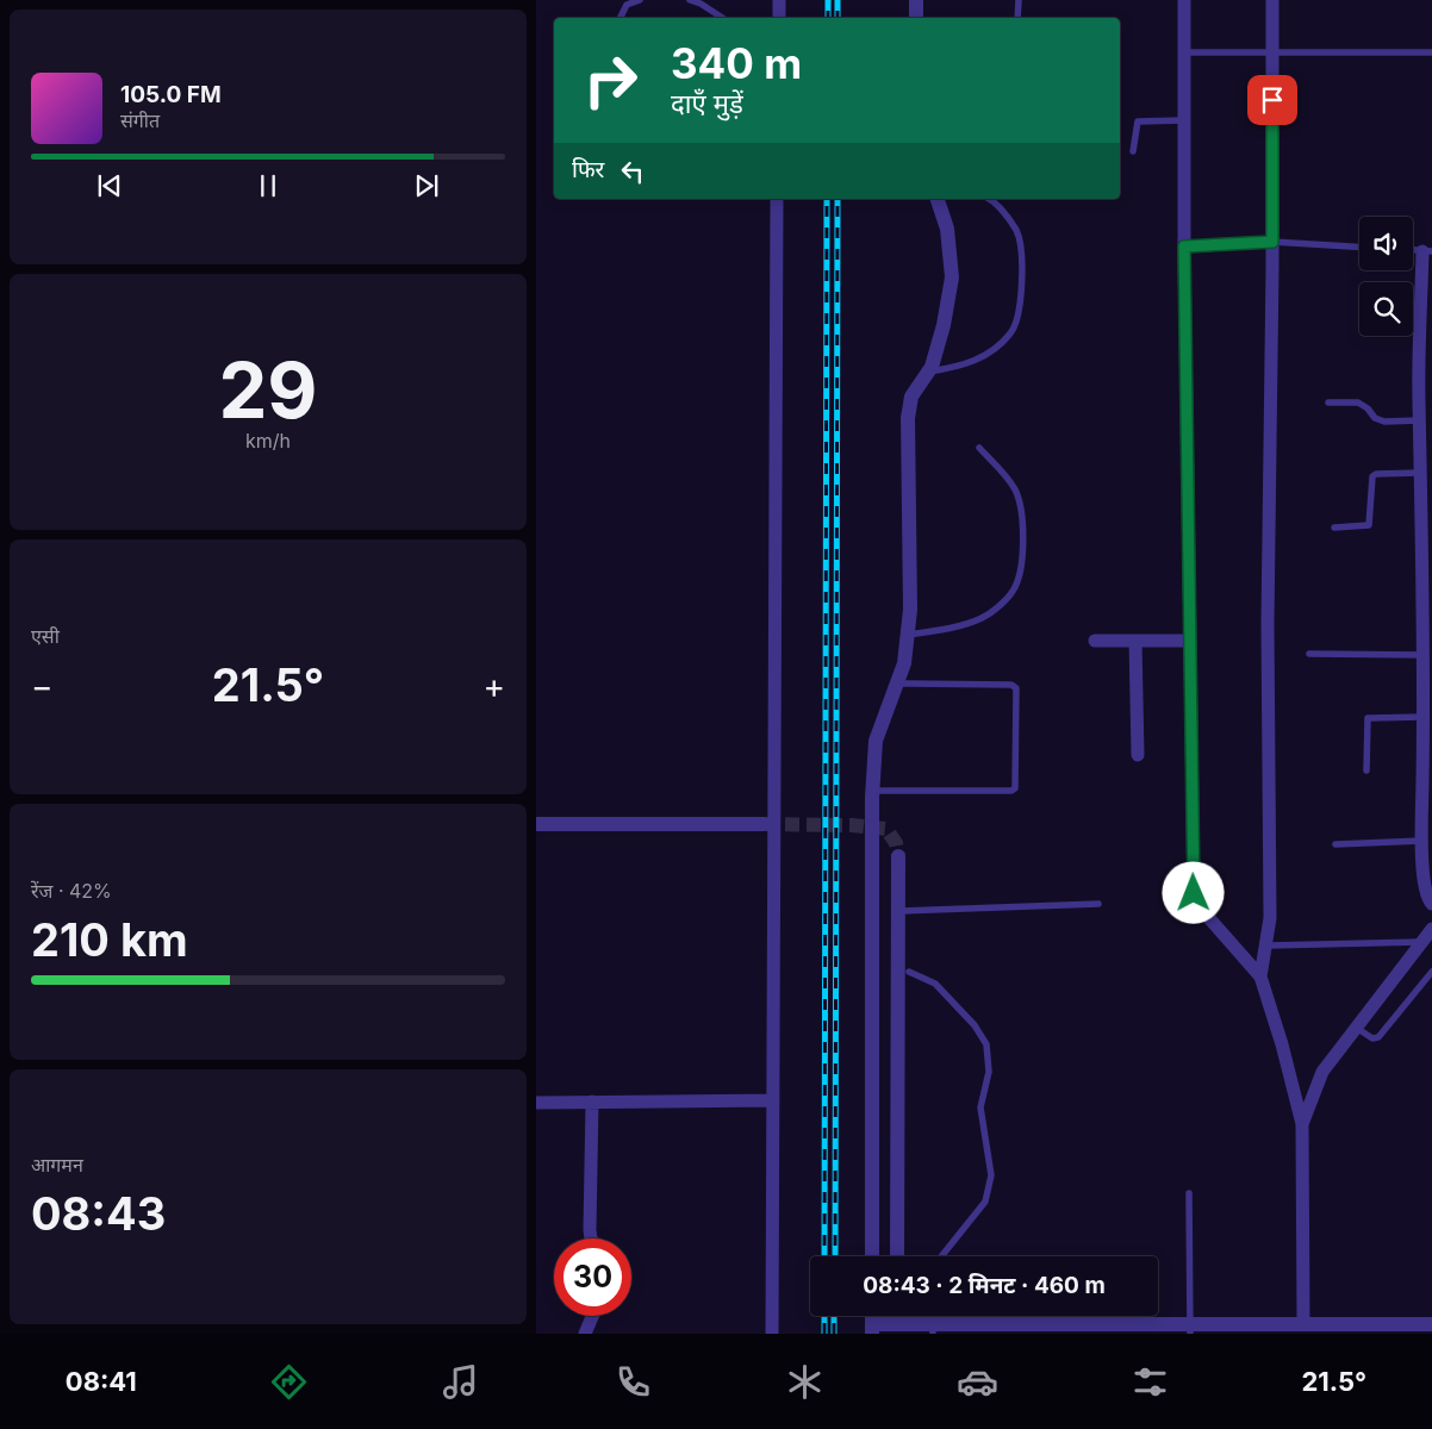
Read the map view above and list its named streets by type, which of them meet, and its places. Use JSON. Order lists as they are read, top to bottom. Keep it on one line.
{"page":{"turn":["340 m","दाएँ मुड़ें"],"song":["105.0 FM","संगीत"],"then":"फिर","tile":[["29","km/h"],"एसी",["रेंज · 42%","210 km"],["आगमन","08:43"]],"heat":["−","21.5°","+"],"limit":"30","trip":"08:43 · 2 मिनट · 460 m","tabs":["08:41","21.5°"]}}
